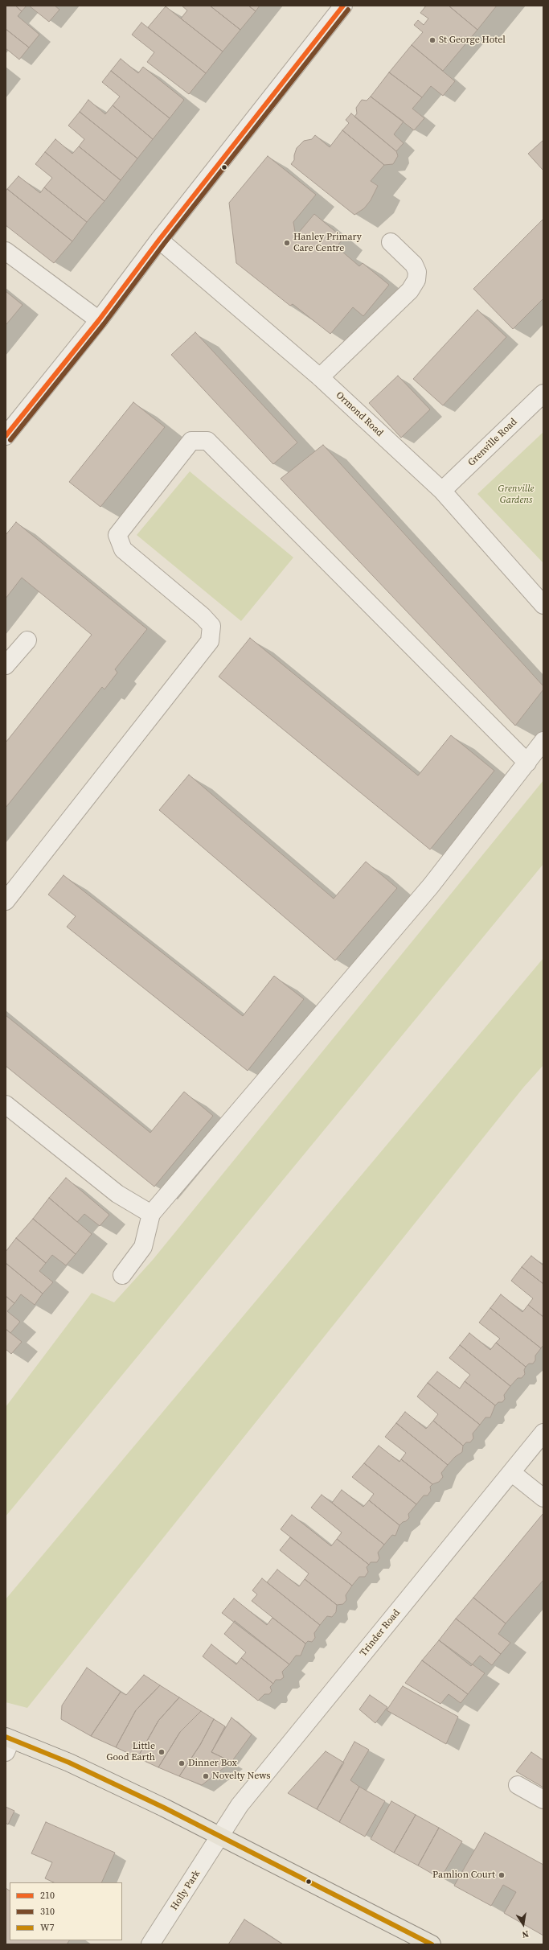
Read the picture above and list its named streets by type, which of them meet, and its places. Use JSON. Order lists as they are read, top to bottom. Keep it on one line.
{"streets":{"street":["Ormond Road","Grenville Road","Trinder Road","Holly Park"]},"crossings":[["Ormond Road","Grenville Road"],["Trinder Road","Holly Park"]],"parks":["Grenville Gardens"],"places":["St George Hotel","Hanley Primary Care Centre","Little Good Earth","Dinner Box","Novelty News","Pamlion Court"],"lines":["transit line 210","transit line 310","transit line W7"],"legend":["210","310","W7"],"north":"bottom"}
